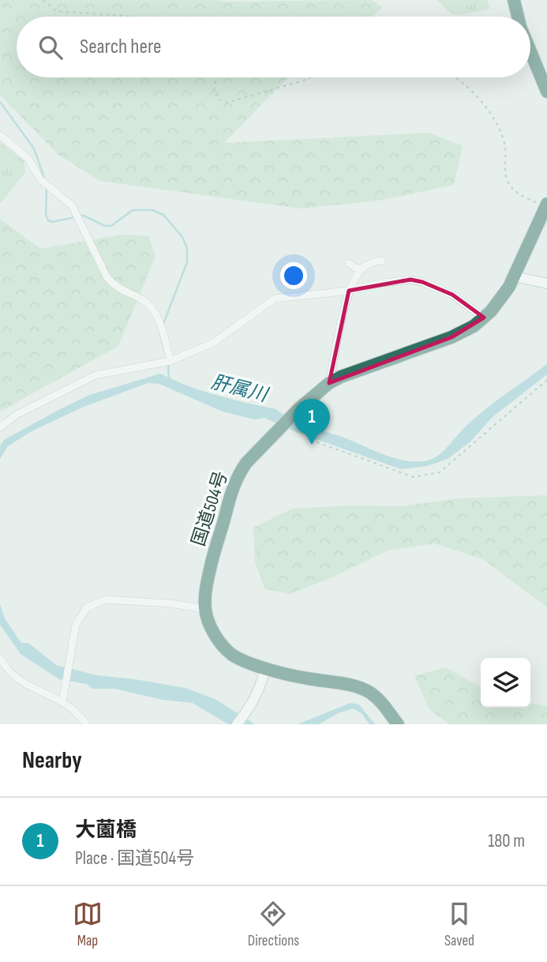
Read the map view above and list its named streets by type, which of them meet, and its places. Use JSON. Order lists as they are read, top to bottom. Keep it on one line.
{"streets":{"highway":["国道504号"]},"water":["肝属川"],"page":{"search":"Search here","pins":"1","heading":"Nearby","list":[{"mark":"1","name":"大薗橋","note":"Place · 国道504号","value":"180 m"}],"nav":["Map","Directions","Saved"]}}
